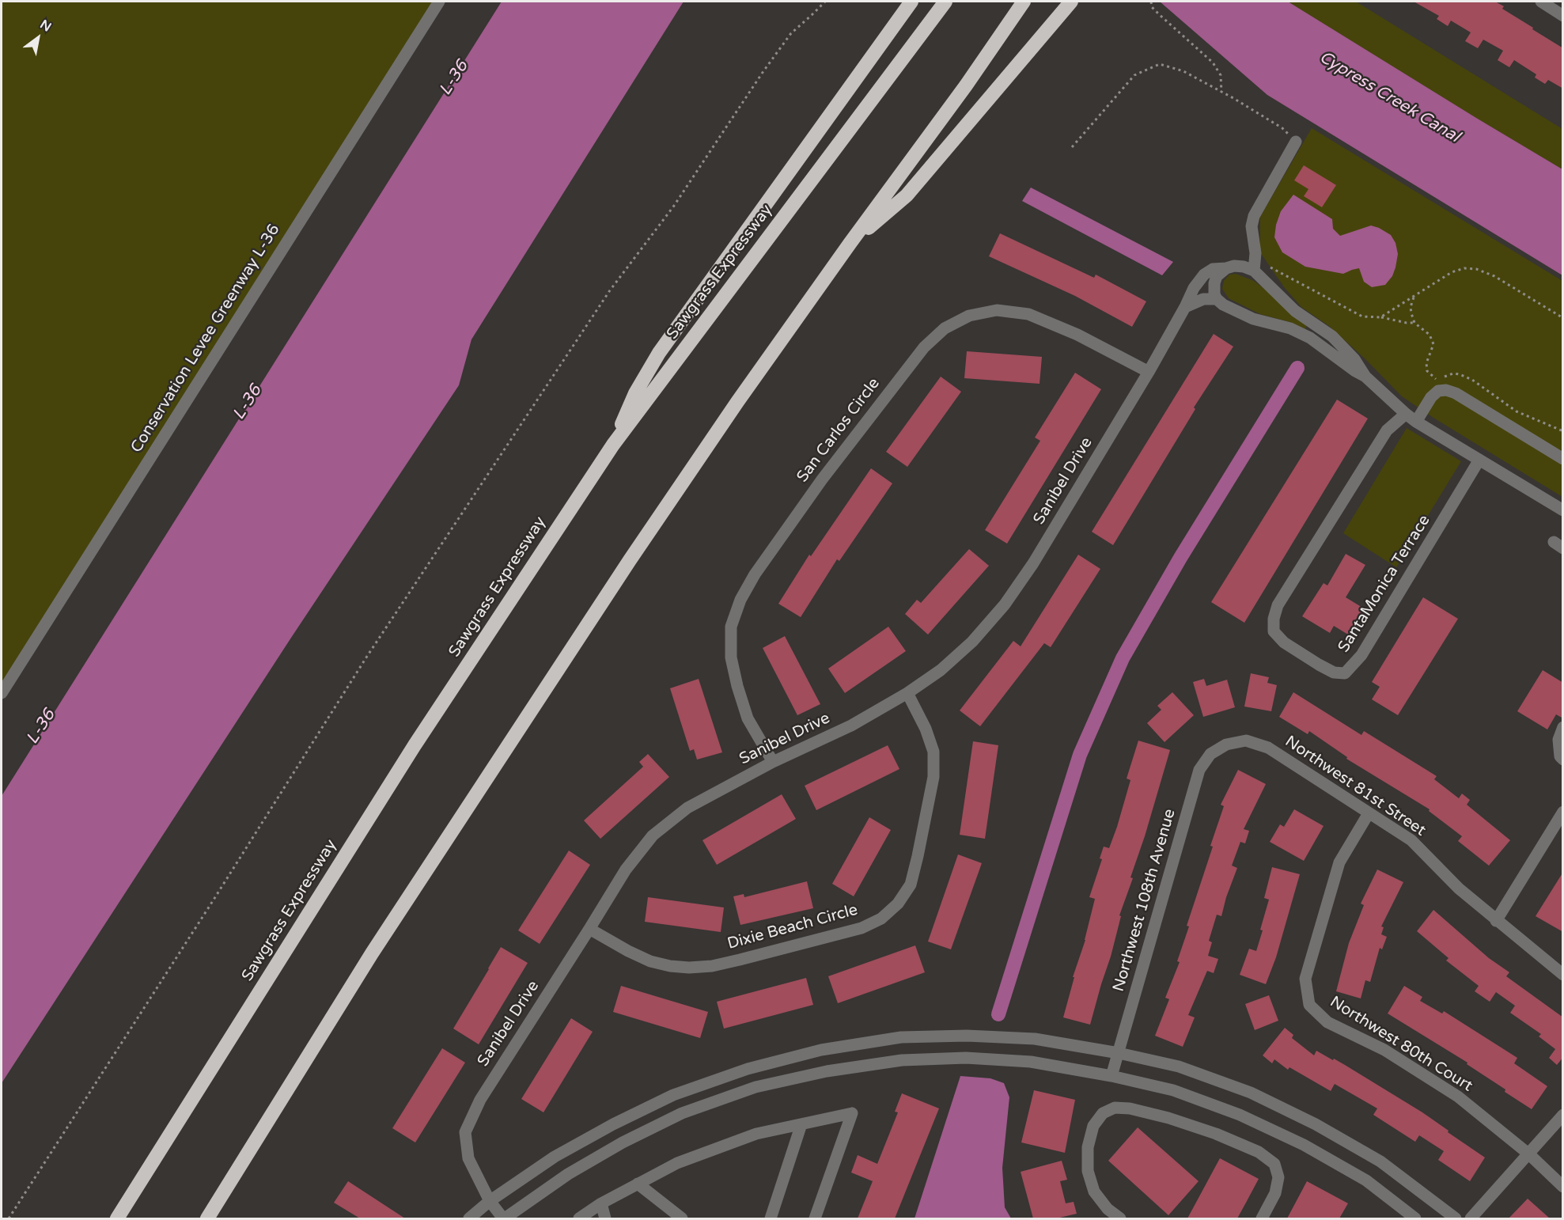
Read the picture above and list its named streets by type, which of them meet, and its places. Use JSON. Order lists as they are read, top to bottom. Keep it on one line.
{"streets":{"highway":["Sawgrass Expressway"],"street":["Conservation Levee Greenway L-36","San Carlos Circle","Sanibel Drive","SantaMonica Terrace","Northwest 81st Street","Northwest 108th Avenue","Dixie Beach Circle","Northwest 80th Court"]},"crossings":[["San Carlos Circle","Sanibel Drive"],["Sanibel Drive","Dixie Beach Circle"],["Northwest 81st Street","Northwest 108th Avenue"],["Northwest 81st Street","Northwest 80th Court"]],"water":["L-36","Cypress Creek Canal"],"north":"top right"}
